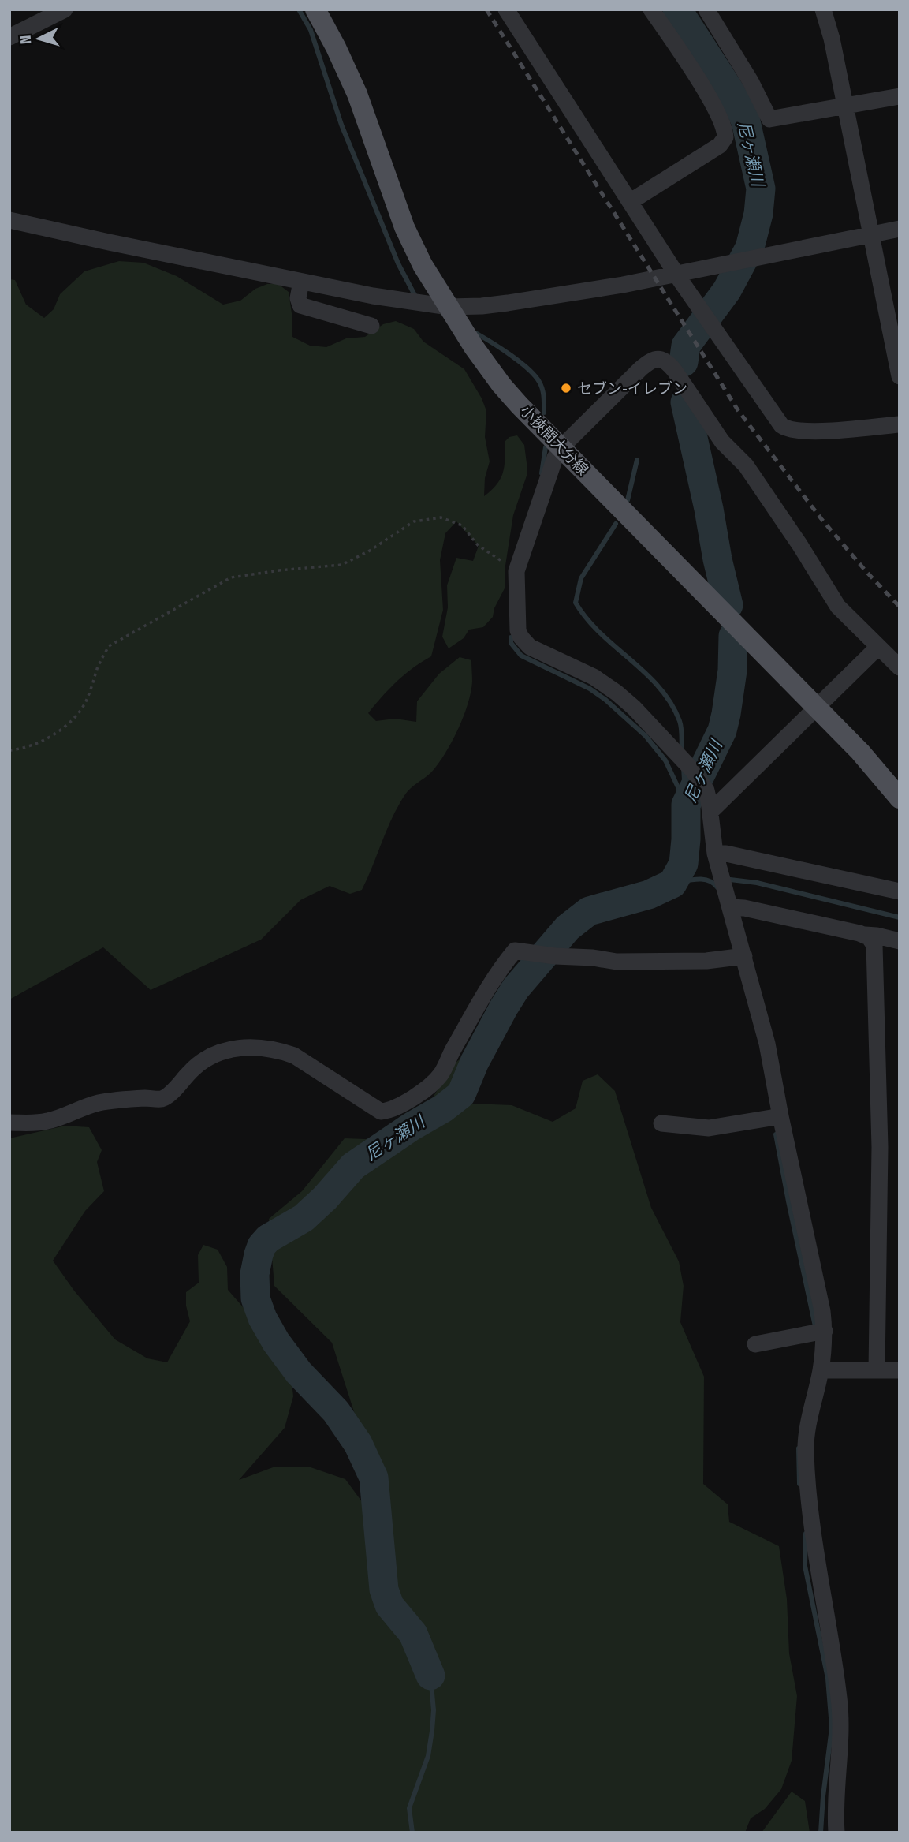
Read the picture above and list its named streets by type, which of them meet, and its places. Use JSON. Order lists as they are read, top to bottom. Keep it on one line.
{"streets":{"main road":["小挾間大分線"]},"water":["尼ヶ瀬川"],"places":["セブン-イレブン"],"north":"left"}
